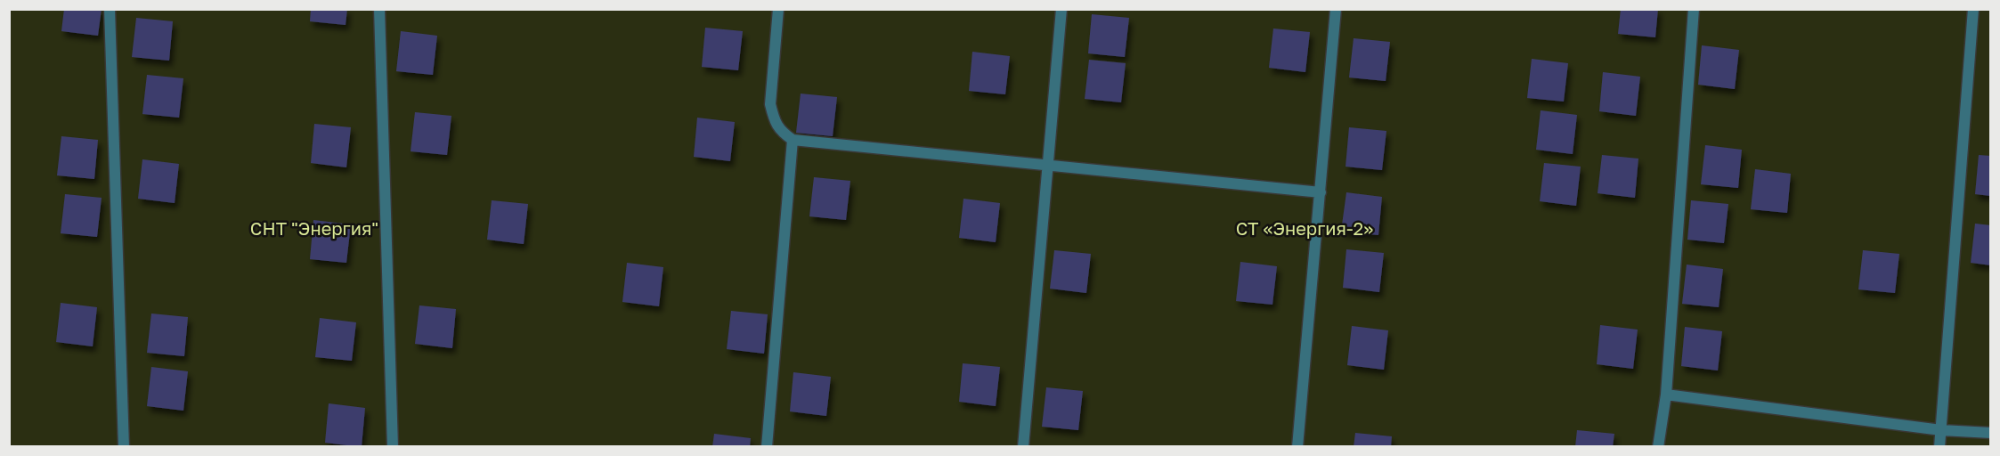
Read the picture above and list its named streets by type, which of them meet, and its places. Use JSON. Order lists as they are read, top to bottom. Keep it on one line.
{"parks":["СНТ \"Энергия\"","СТ «Энергия-2»"]}
